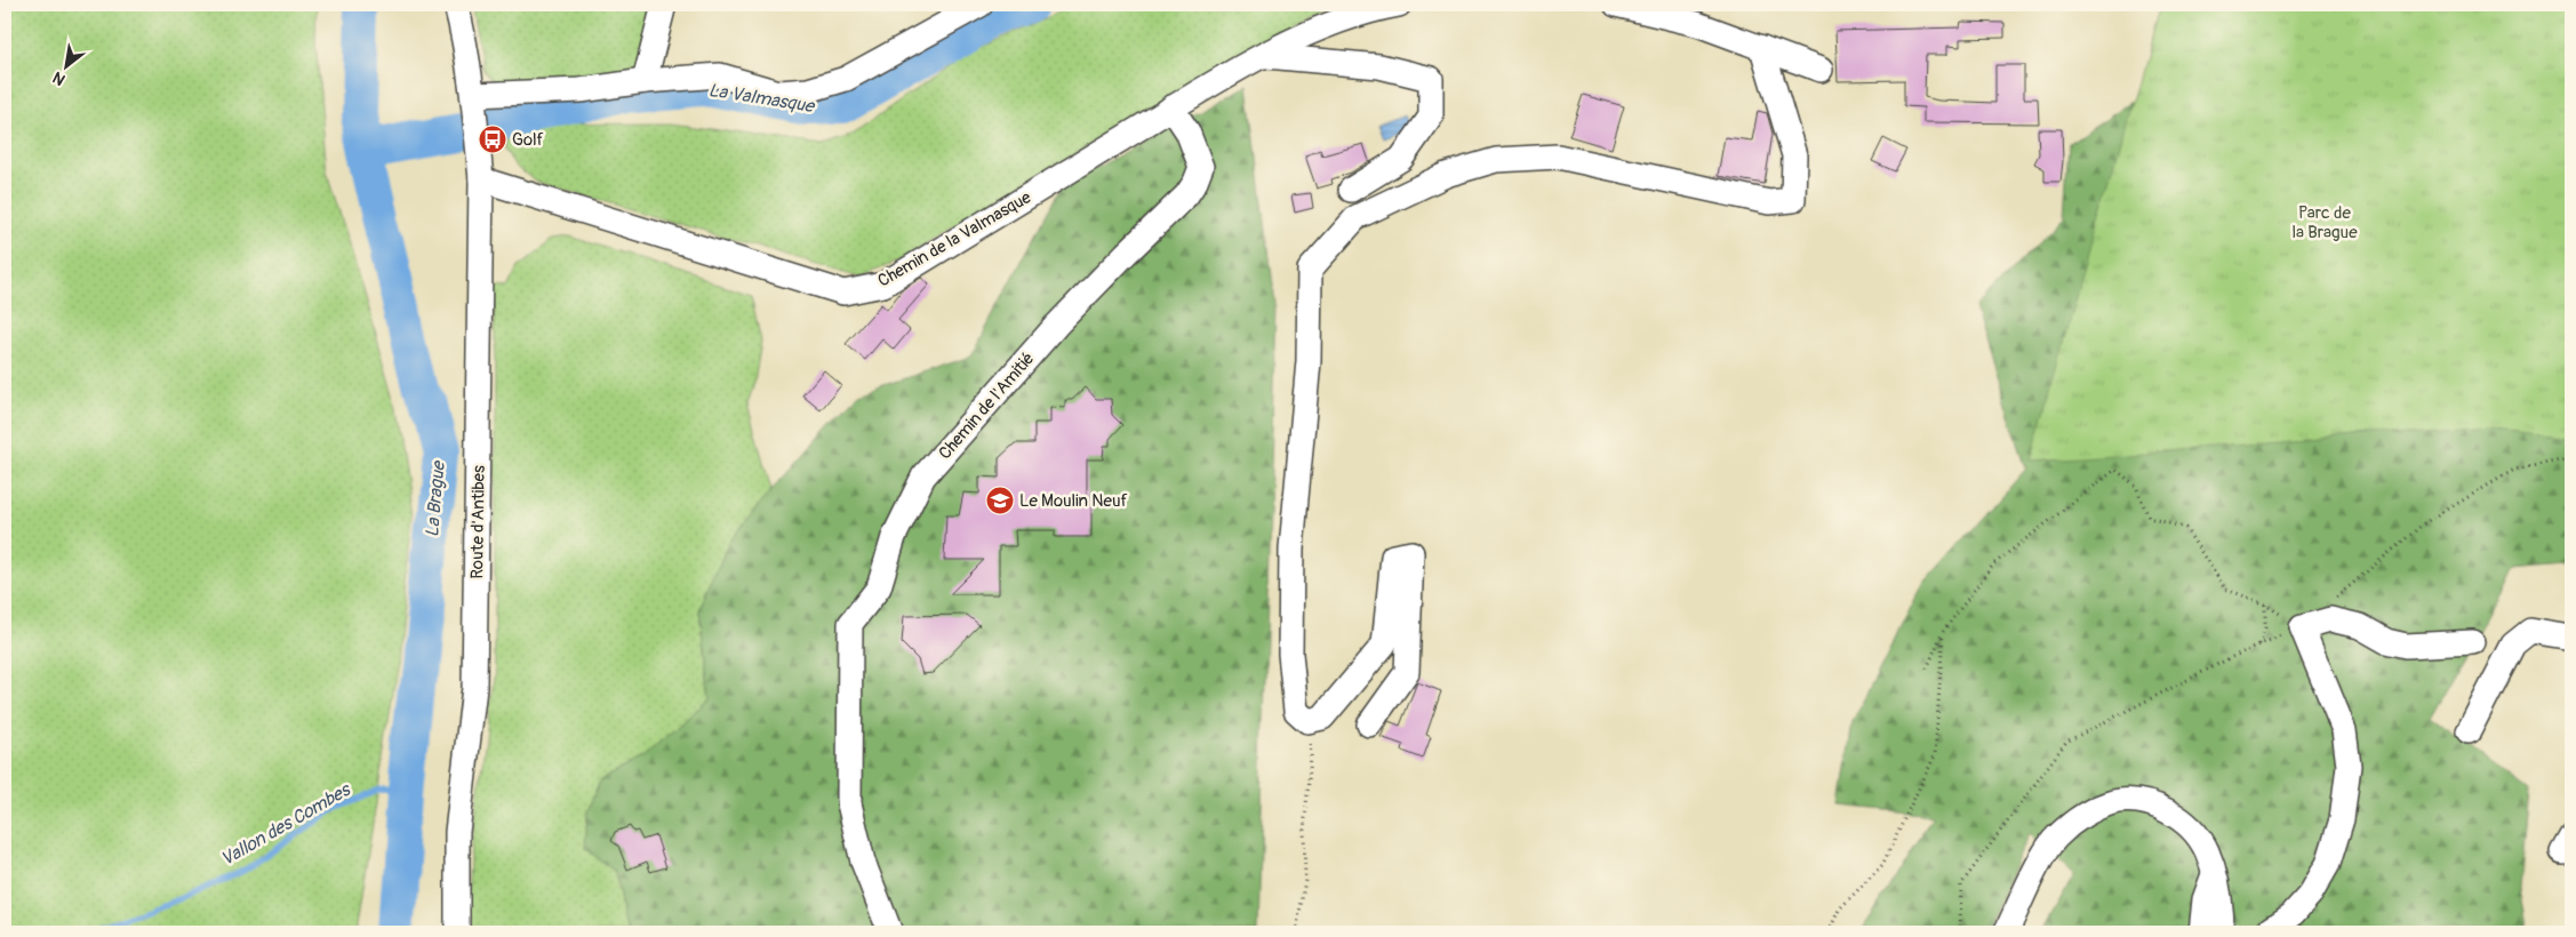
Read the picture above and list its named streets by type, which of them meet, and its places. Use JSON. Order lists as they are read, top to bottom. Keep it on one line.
{"streets":{"street":["Chemin de la Valmasque","Chemin de l'Amitié","Route d'Antibes"]},"crossings":[["Chemin de la Valmasque","Chemin de l'Amitié"],["Chemin de la Valmasque","Route d'Antibes"]],"water":["La Valmasque","La Brague","Vallon des Combes"],"parks":["Parc de la Brague"],"places":{"bus stop":["Golf"],"school or university":["Le Moulin Neuf"]},"north":"bottom left"}
